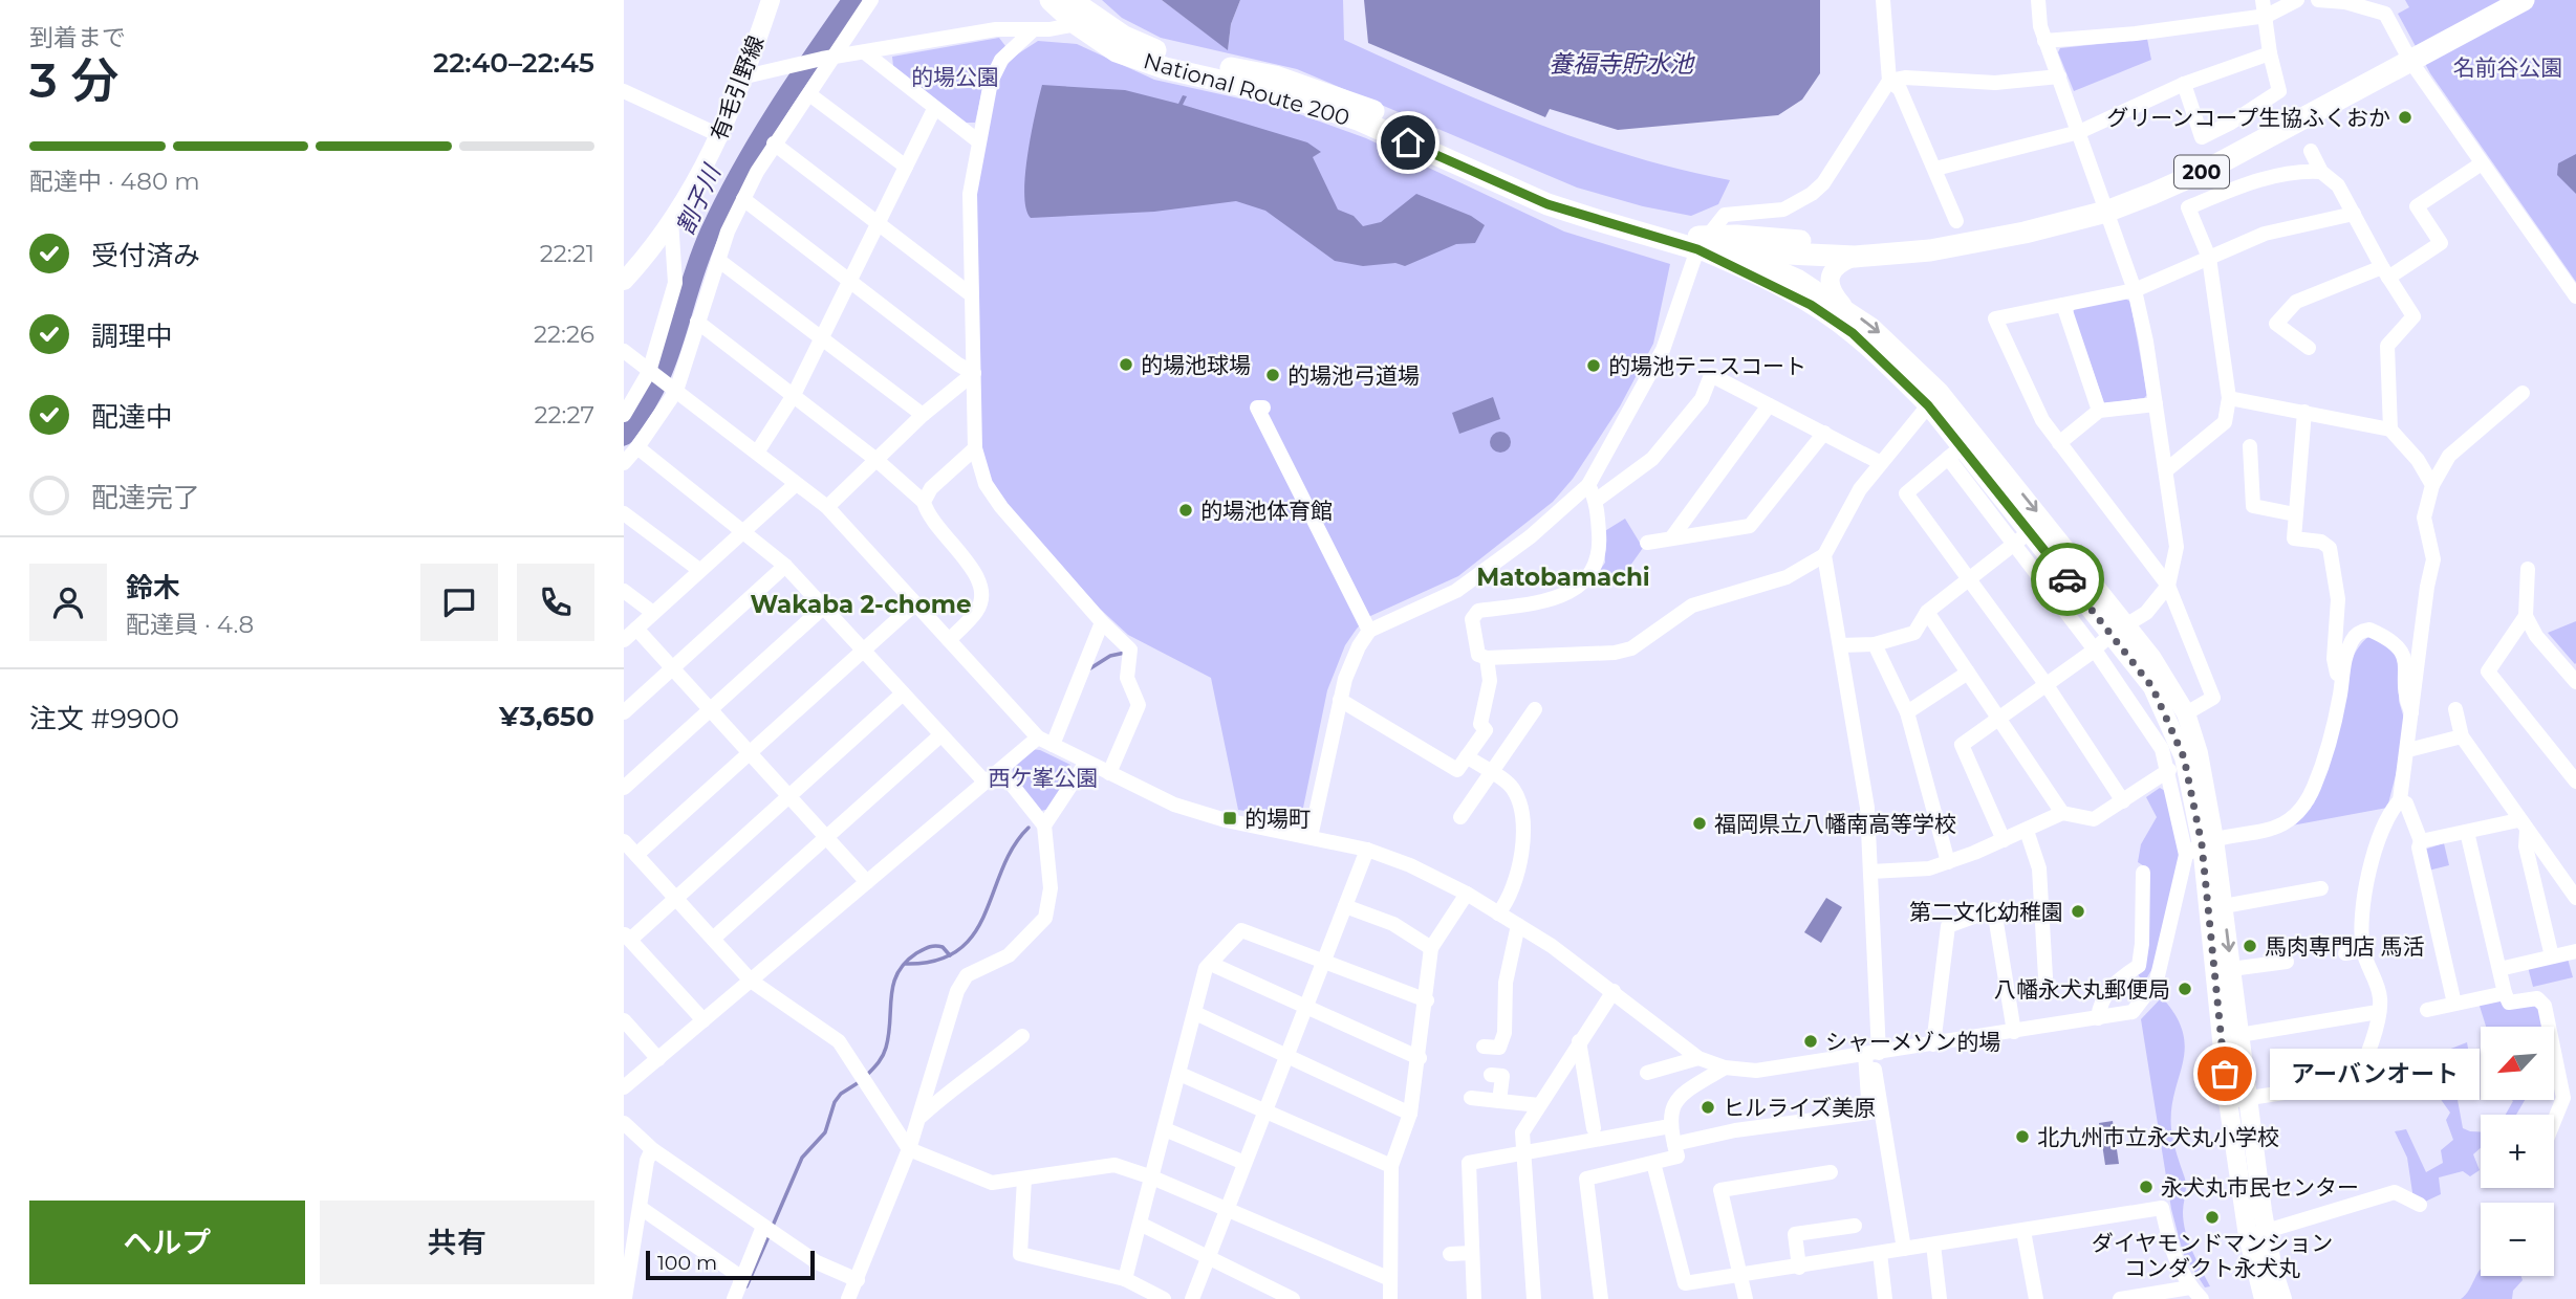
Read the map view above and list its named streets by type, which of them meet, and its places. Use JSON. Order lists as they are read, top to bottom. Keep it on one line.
{"streets":{"highway":["National Route 200","200"],"main road":["有毛引野線"]},"districts":["Matobamachi","Wakaba 2-chome"],"water":["養福寺貯水池","割子川"],"parks":["名前谷公園","的場公園","西ケ峯公園"],"places":{"other":["グリーンコープ生協ふくおか","的場池球場","的場池テニスコート","的場池弓道場","的場池体育館","福岡県立八幡南高等学校","第二文化幼稚園","馬肉専門店 馬活","八幡永犬丸郵便局","シャーメゾン的場","アーバンオート","ヒルライズ美原","北九州市立永犬丸小学校","永犬丸市民センター","ダイヤモンドマンション コンダクト永犬丸"],"transit":["的場町"]},"scale_bar":"100 m","north":"bottom left","page":{"heading":["3 分","到着まで","22:40–22:45"],"panel":["鈴木","配達員 · 4.8","注文 #9900","¥3,650"],"bar":"配達中 · 480 m","list":[["受付済み","22:21"],["調理中","22:26"],["配達中","22:27"],"配達完了"],"map_buttons":["+","−"],"bubble":"アーバンオート","buttons":["ヘルプ","共有"],"scale":"100 m"}}
